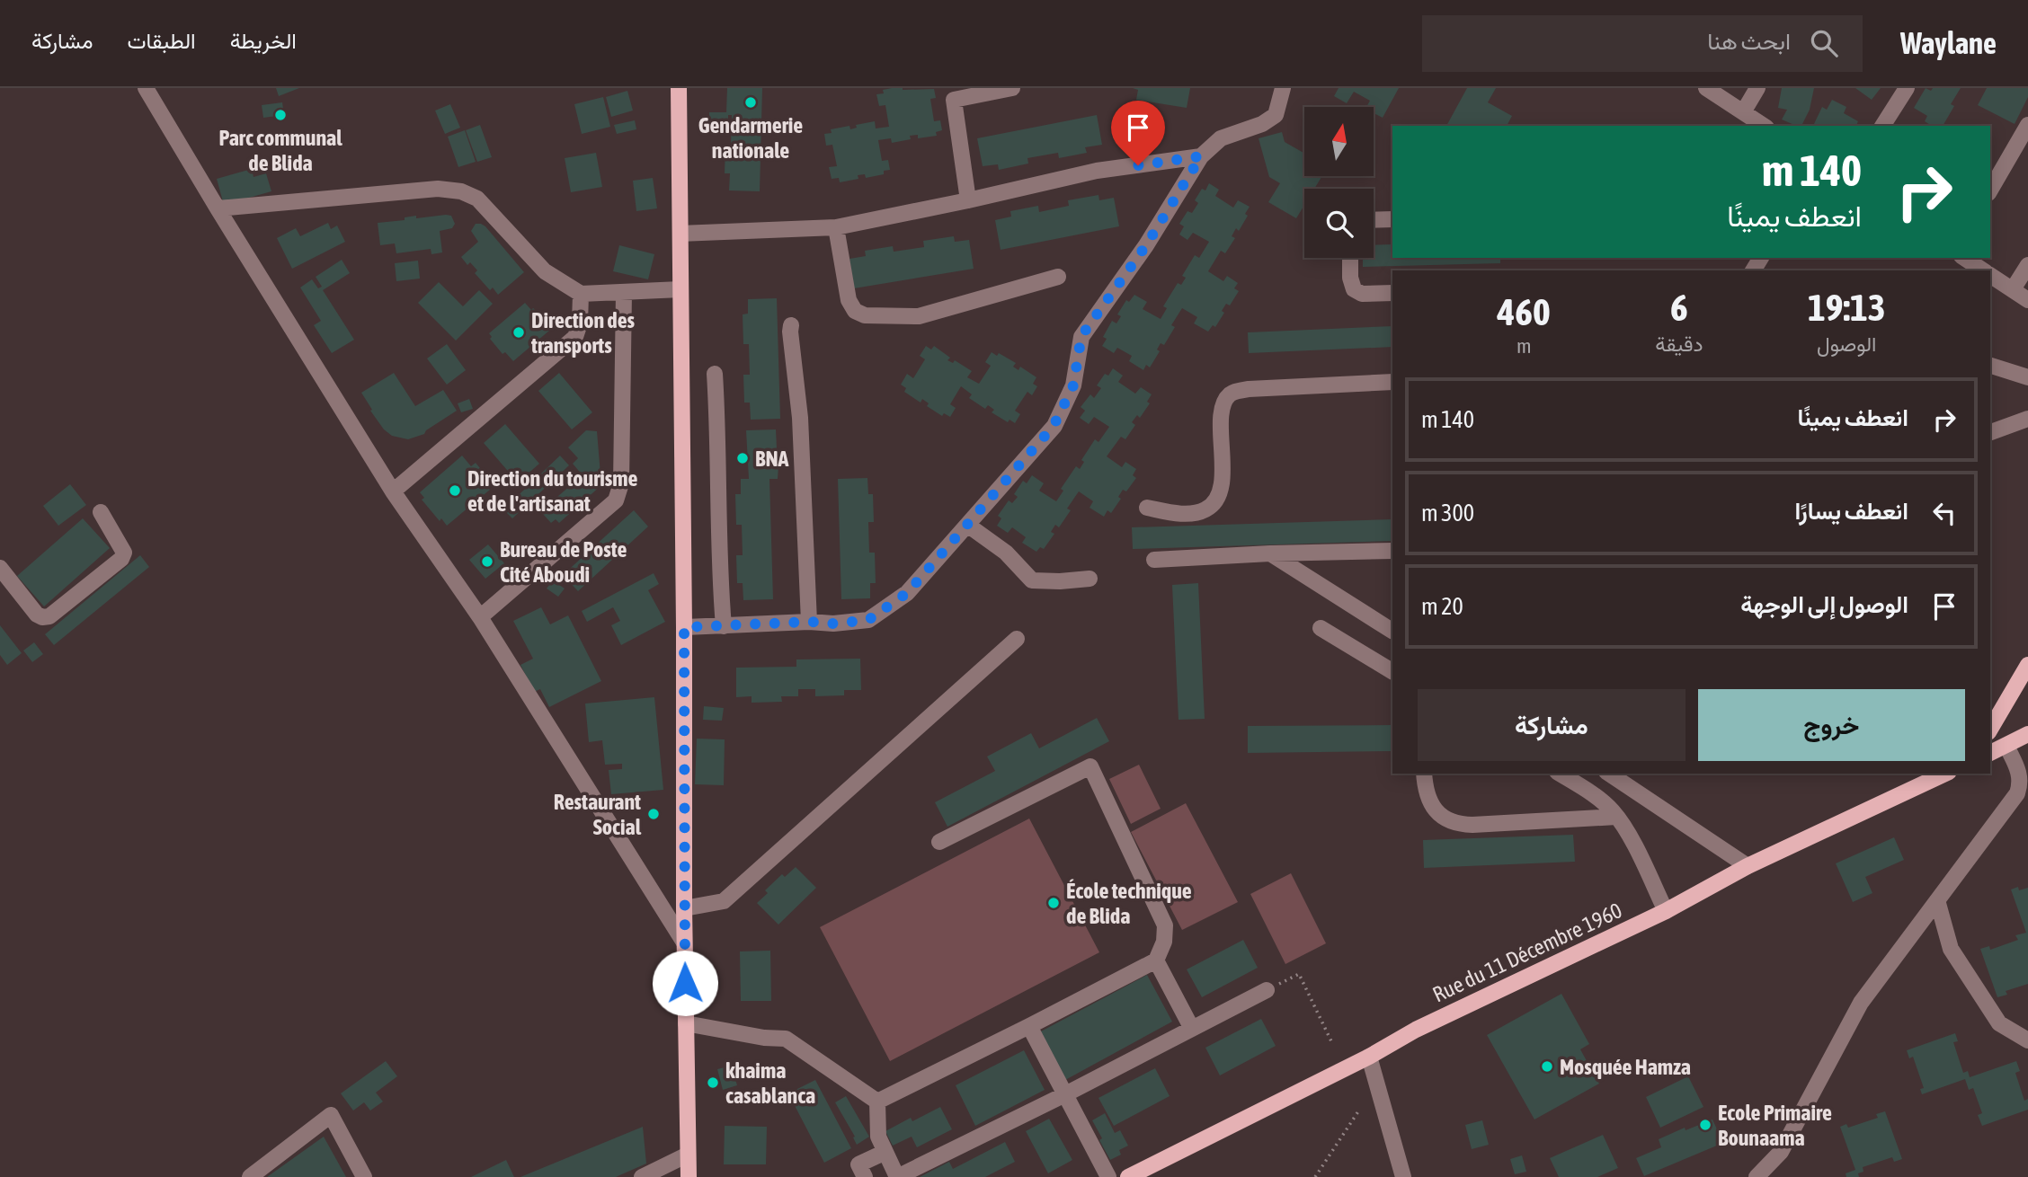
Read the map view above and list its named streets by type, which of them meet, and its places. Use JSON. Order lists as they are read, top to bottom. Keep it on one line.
{"streets":{"main road":["Rue du 11 Décembre 1960"]},"places":["Gendarmerie nationale","Parc communal de Blida","Direction des transports","BNA","Direction du tourisme et de l'artisanat","Bureau de Poste Cité Aboudi","Restaurant Social","École technique de Blida","Mosquée Hamza","khaima casablanca","Ecole Primaire Bounaama"],"north":"top","page":{"header":"Waylane","search":"ابحث هنا","nav":["الخريطة","الطبقات","مشاركة"],"turn":["140 m","انعطف يمينًا"],"eta":["19:13","الوصول","6","دقيقة","460","m"],"list":[{"name":"انعطف يمينًا","value":"140 m"},{"name":"انعطف يسارًا","value":"300 m"},{"name":"الوصول إلى الوجهة","value":"20 m"}],"buttons":["خروج","مشاركة"]}}
